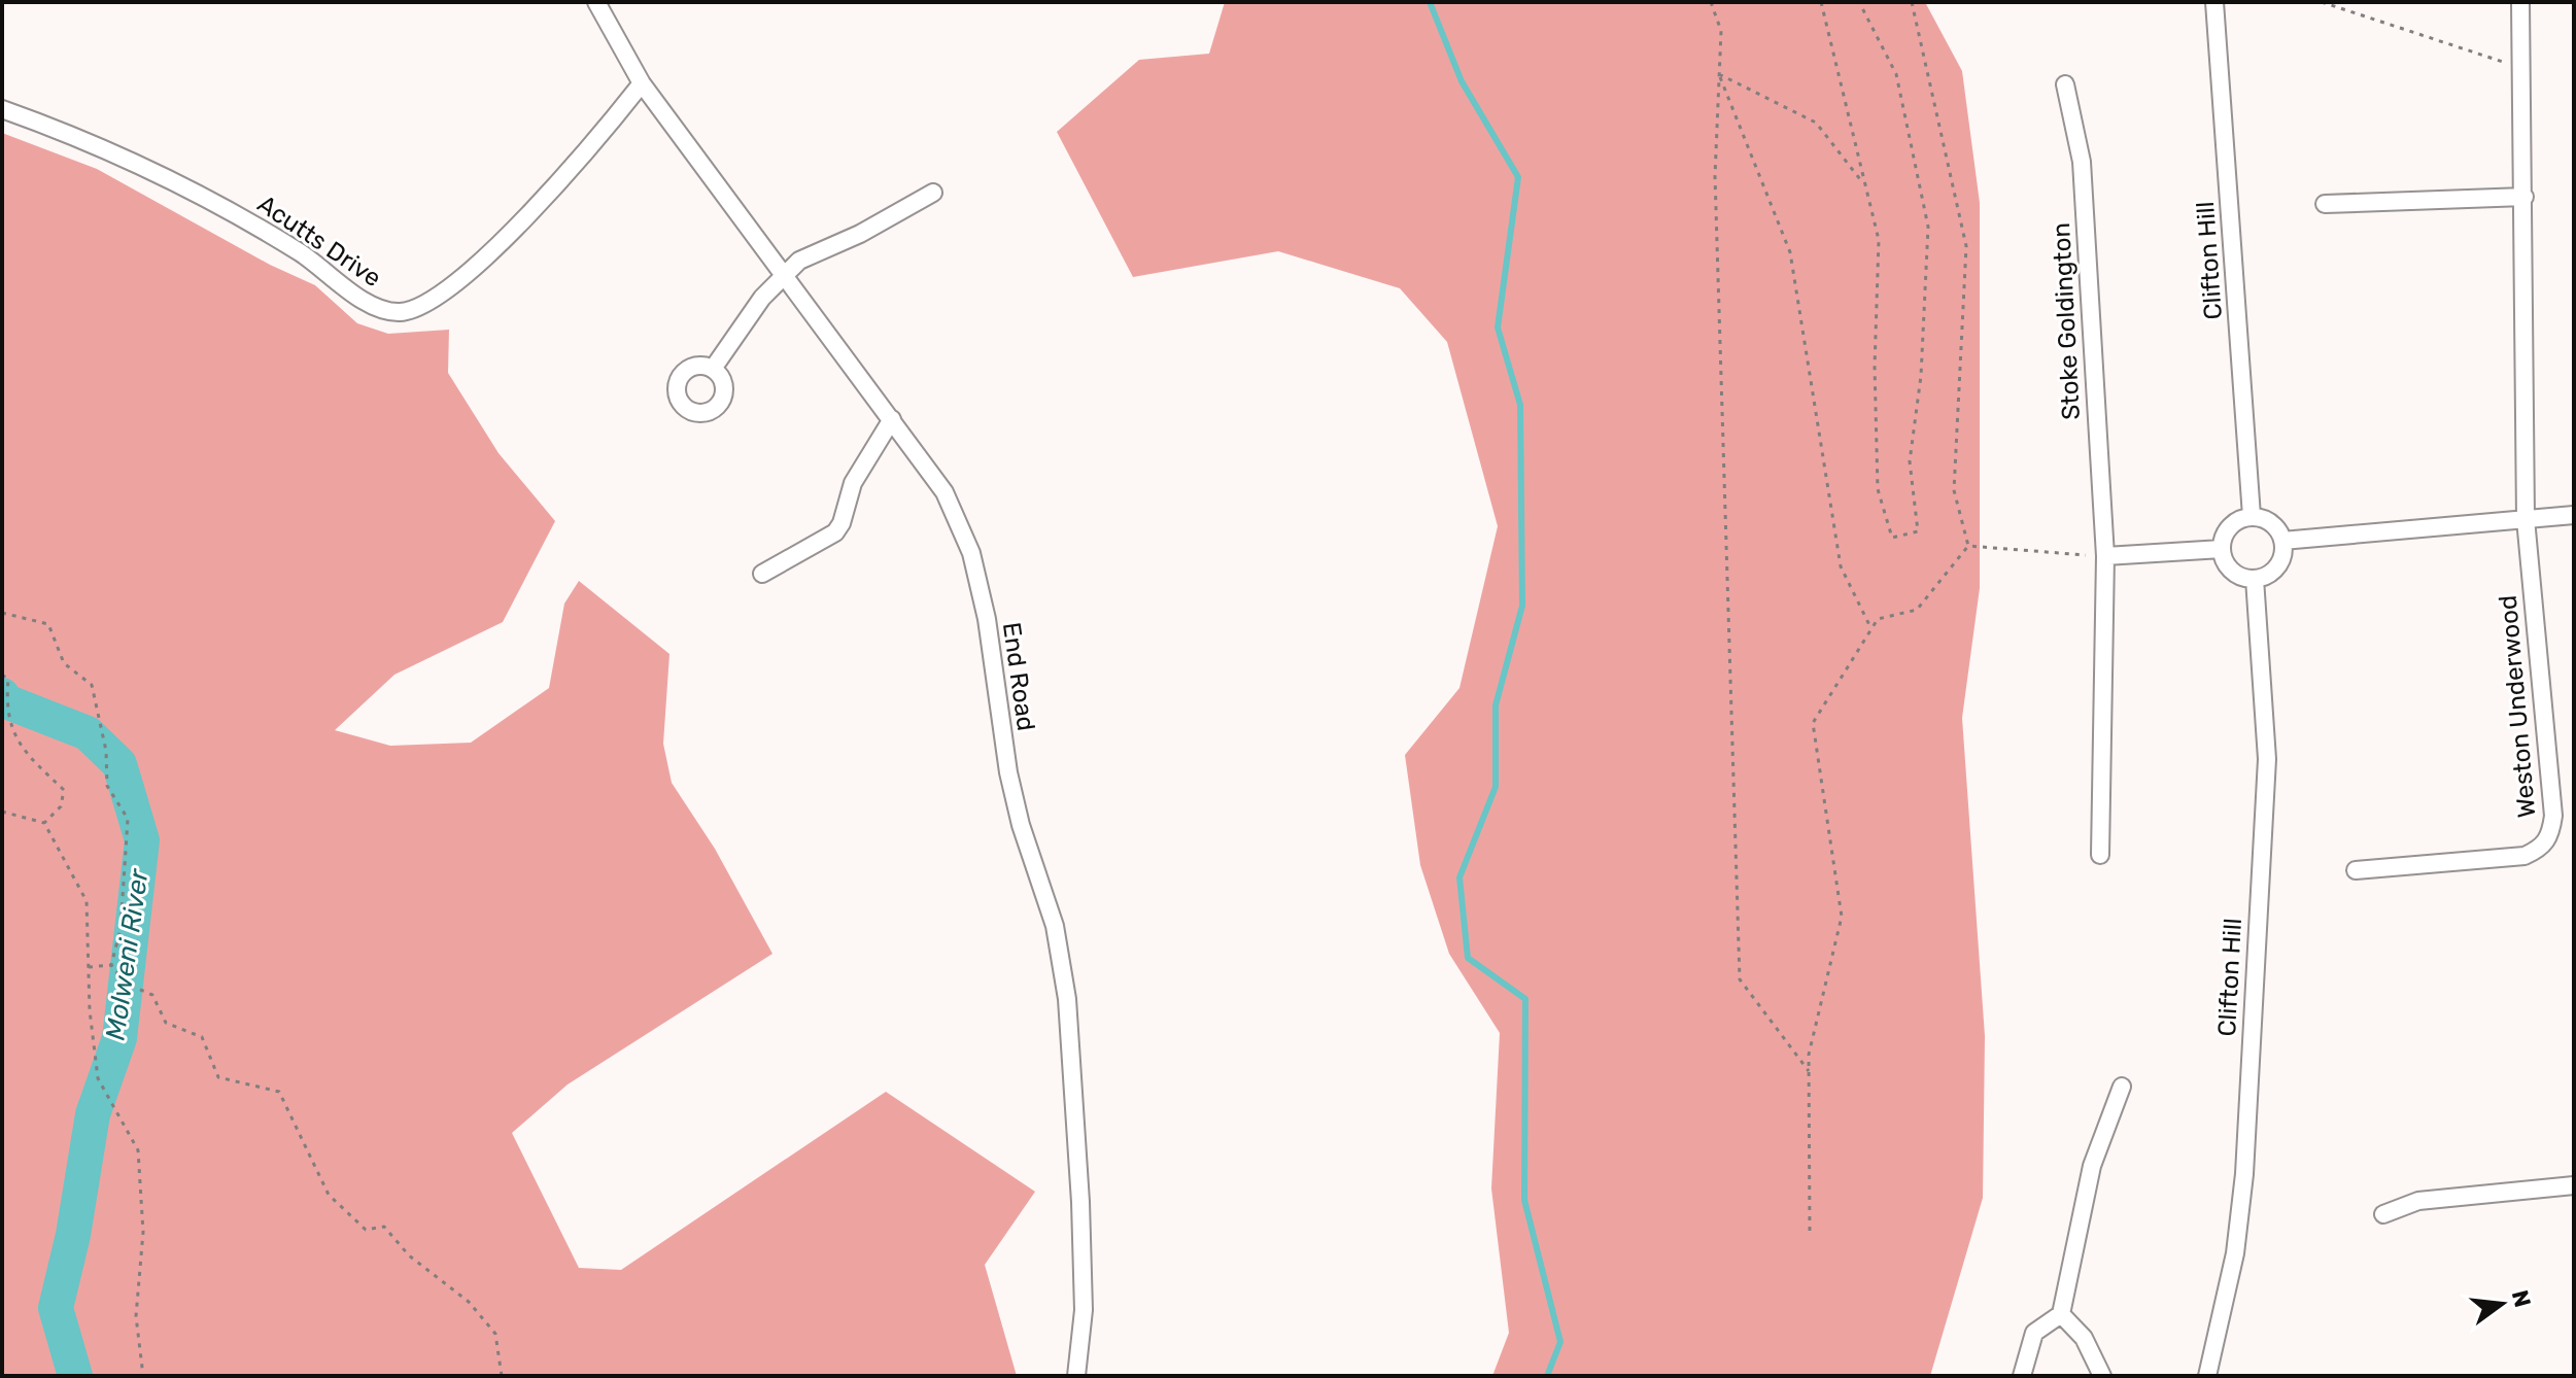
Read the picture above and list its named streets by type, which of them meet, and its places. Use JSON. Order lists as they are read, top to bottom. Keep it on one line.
{"streets":{"street":["Acutts Drive","Clifton Hill","Stoke Goldington","End Road","Weston Underwood"]},"crossings":[["Acutts Drive","End Road"]],"water":["Molweni River"],"north":"right"}
